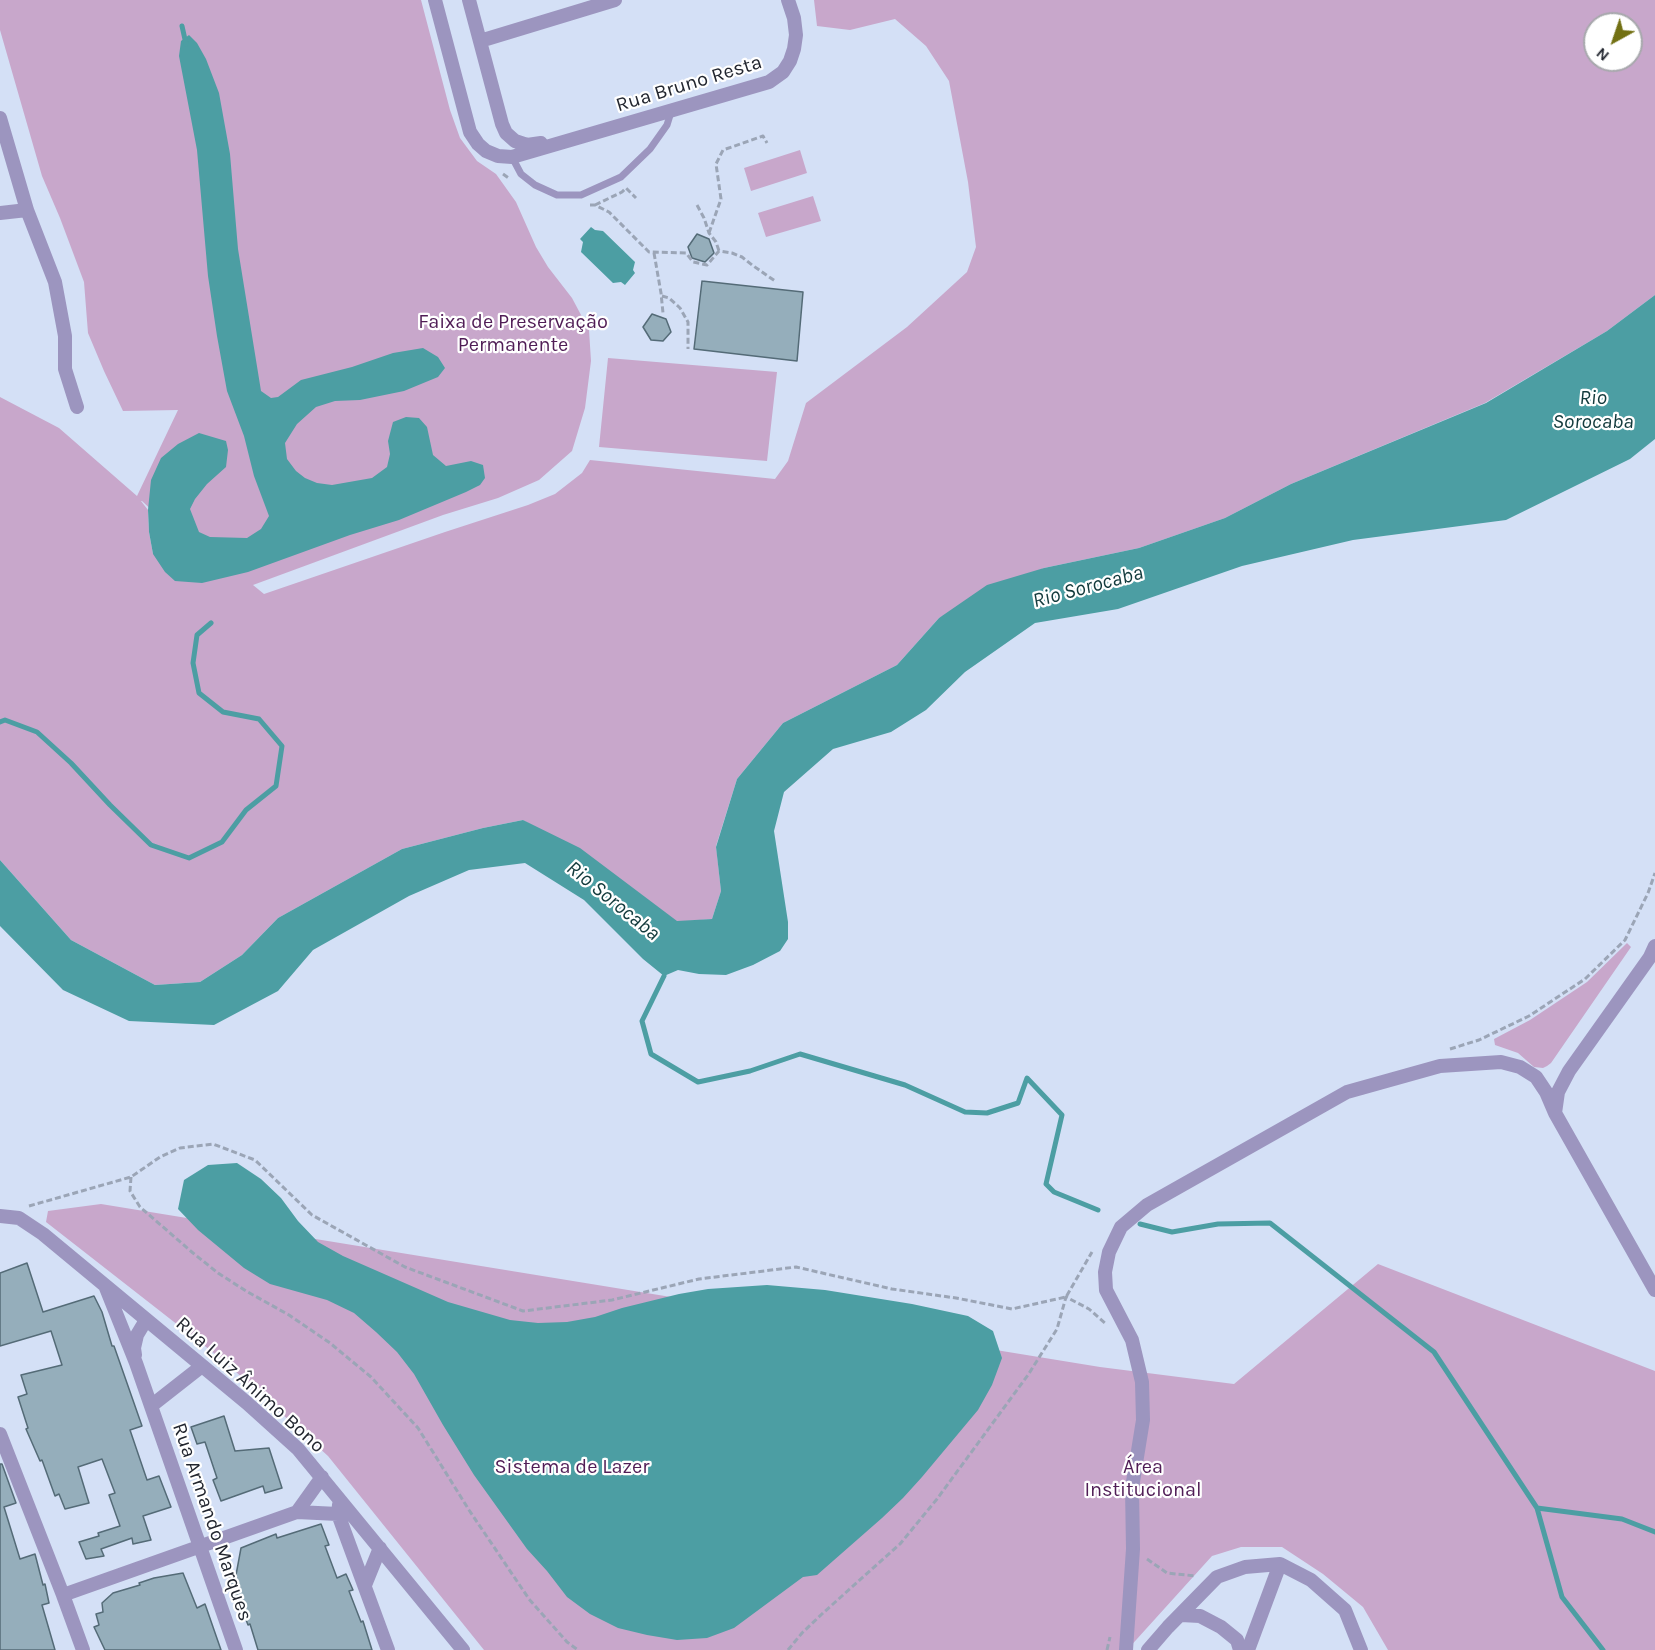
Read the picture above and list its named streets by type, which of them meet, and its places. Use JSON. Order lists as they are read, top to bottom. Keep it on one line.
{"streets":{"street":["Rua Bruno Resta","Rua Luiz Ânimo Bono","Rua Armando Marques"]},"crossings":[["Rua Luiz Ânimo Bono","Rua Armando Marques"]],"water":["Rio Sorocaba"],"parks":["Faixa de Preservação Permanente","Sistema de Lazer","Área Institucional"],"north":"bottom left"}
